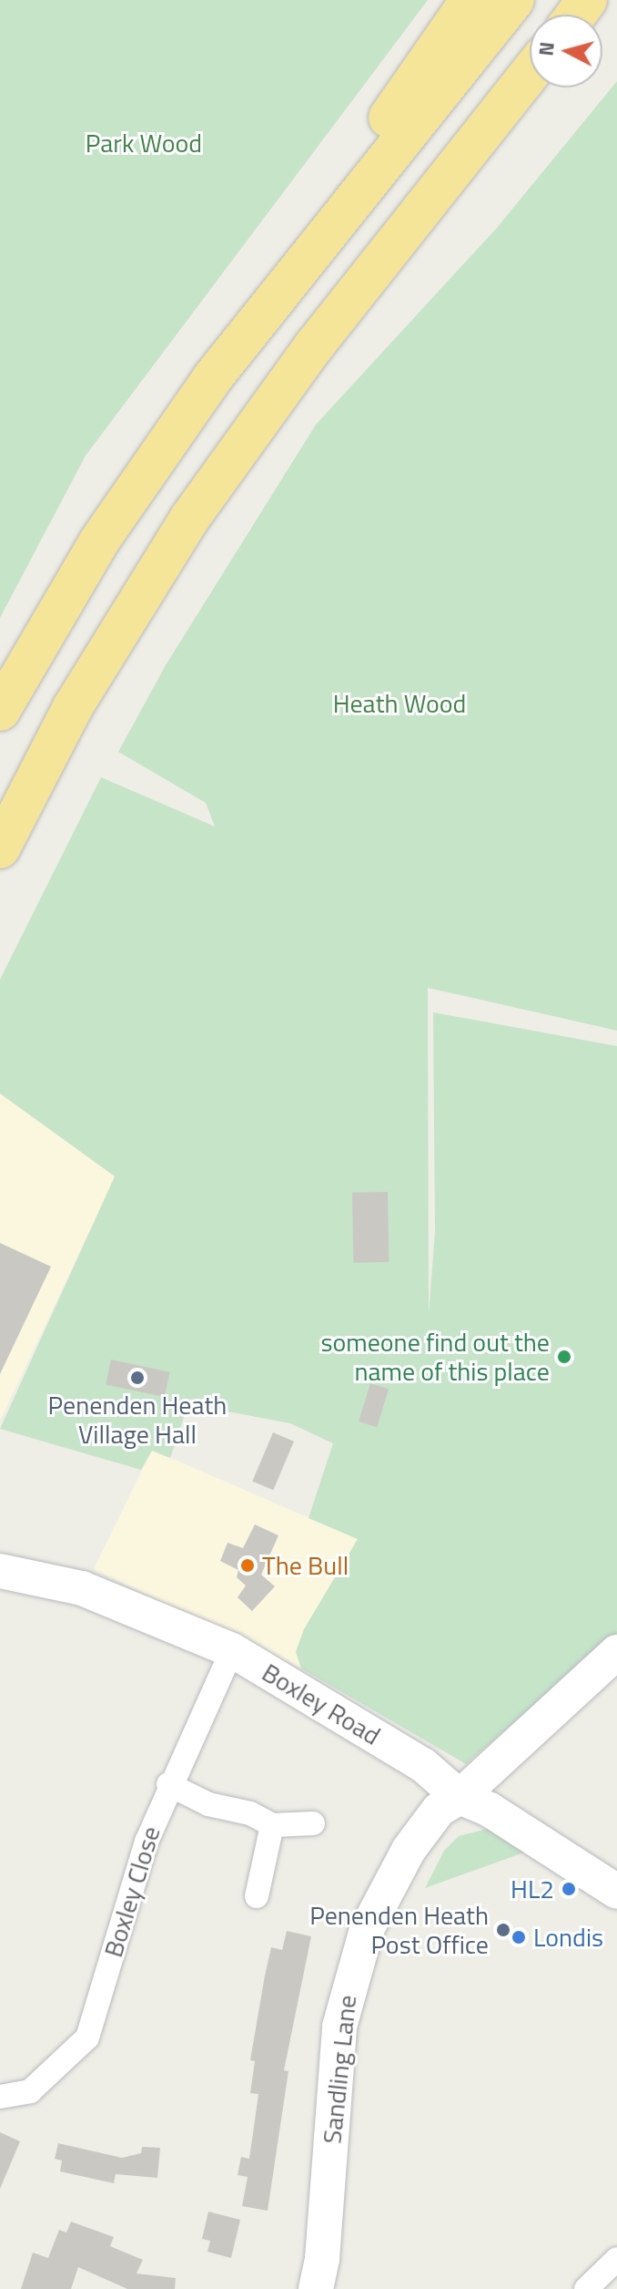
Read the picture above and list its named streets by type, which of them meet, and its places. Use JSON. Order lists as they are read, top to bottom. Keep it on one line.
{"streets":{"street":["Boxley Road","Boxley Close","Sandling Lane"]},"crossings":[["Boxley Road","Boxley Close"],["Boxley Road","Sandling Lane"]],"parks":["Park Wood","Heath Wood"],"places":["someone find out the name of this place","Penenden Heath Village Hall","The Bull","HL2","Penenden Heath Post Office","Londis"],"north":"left"}
